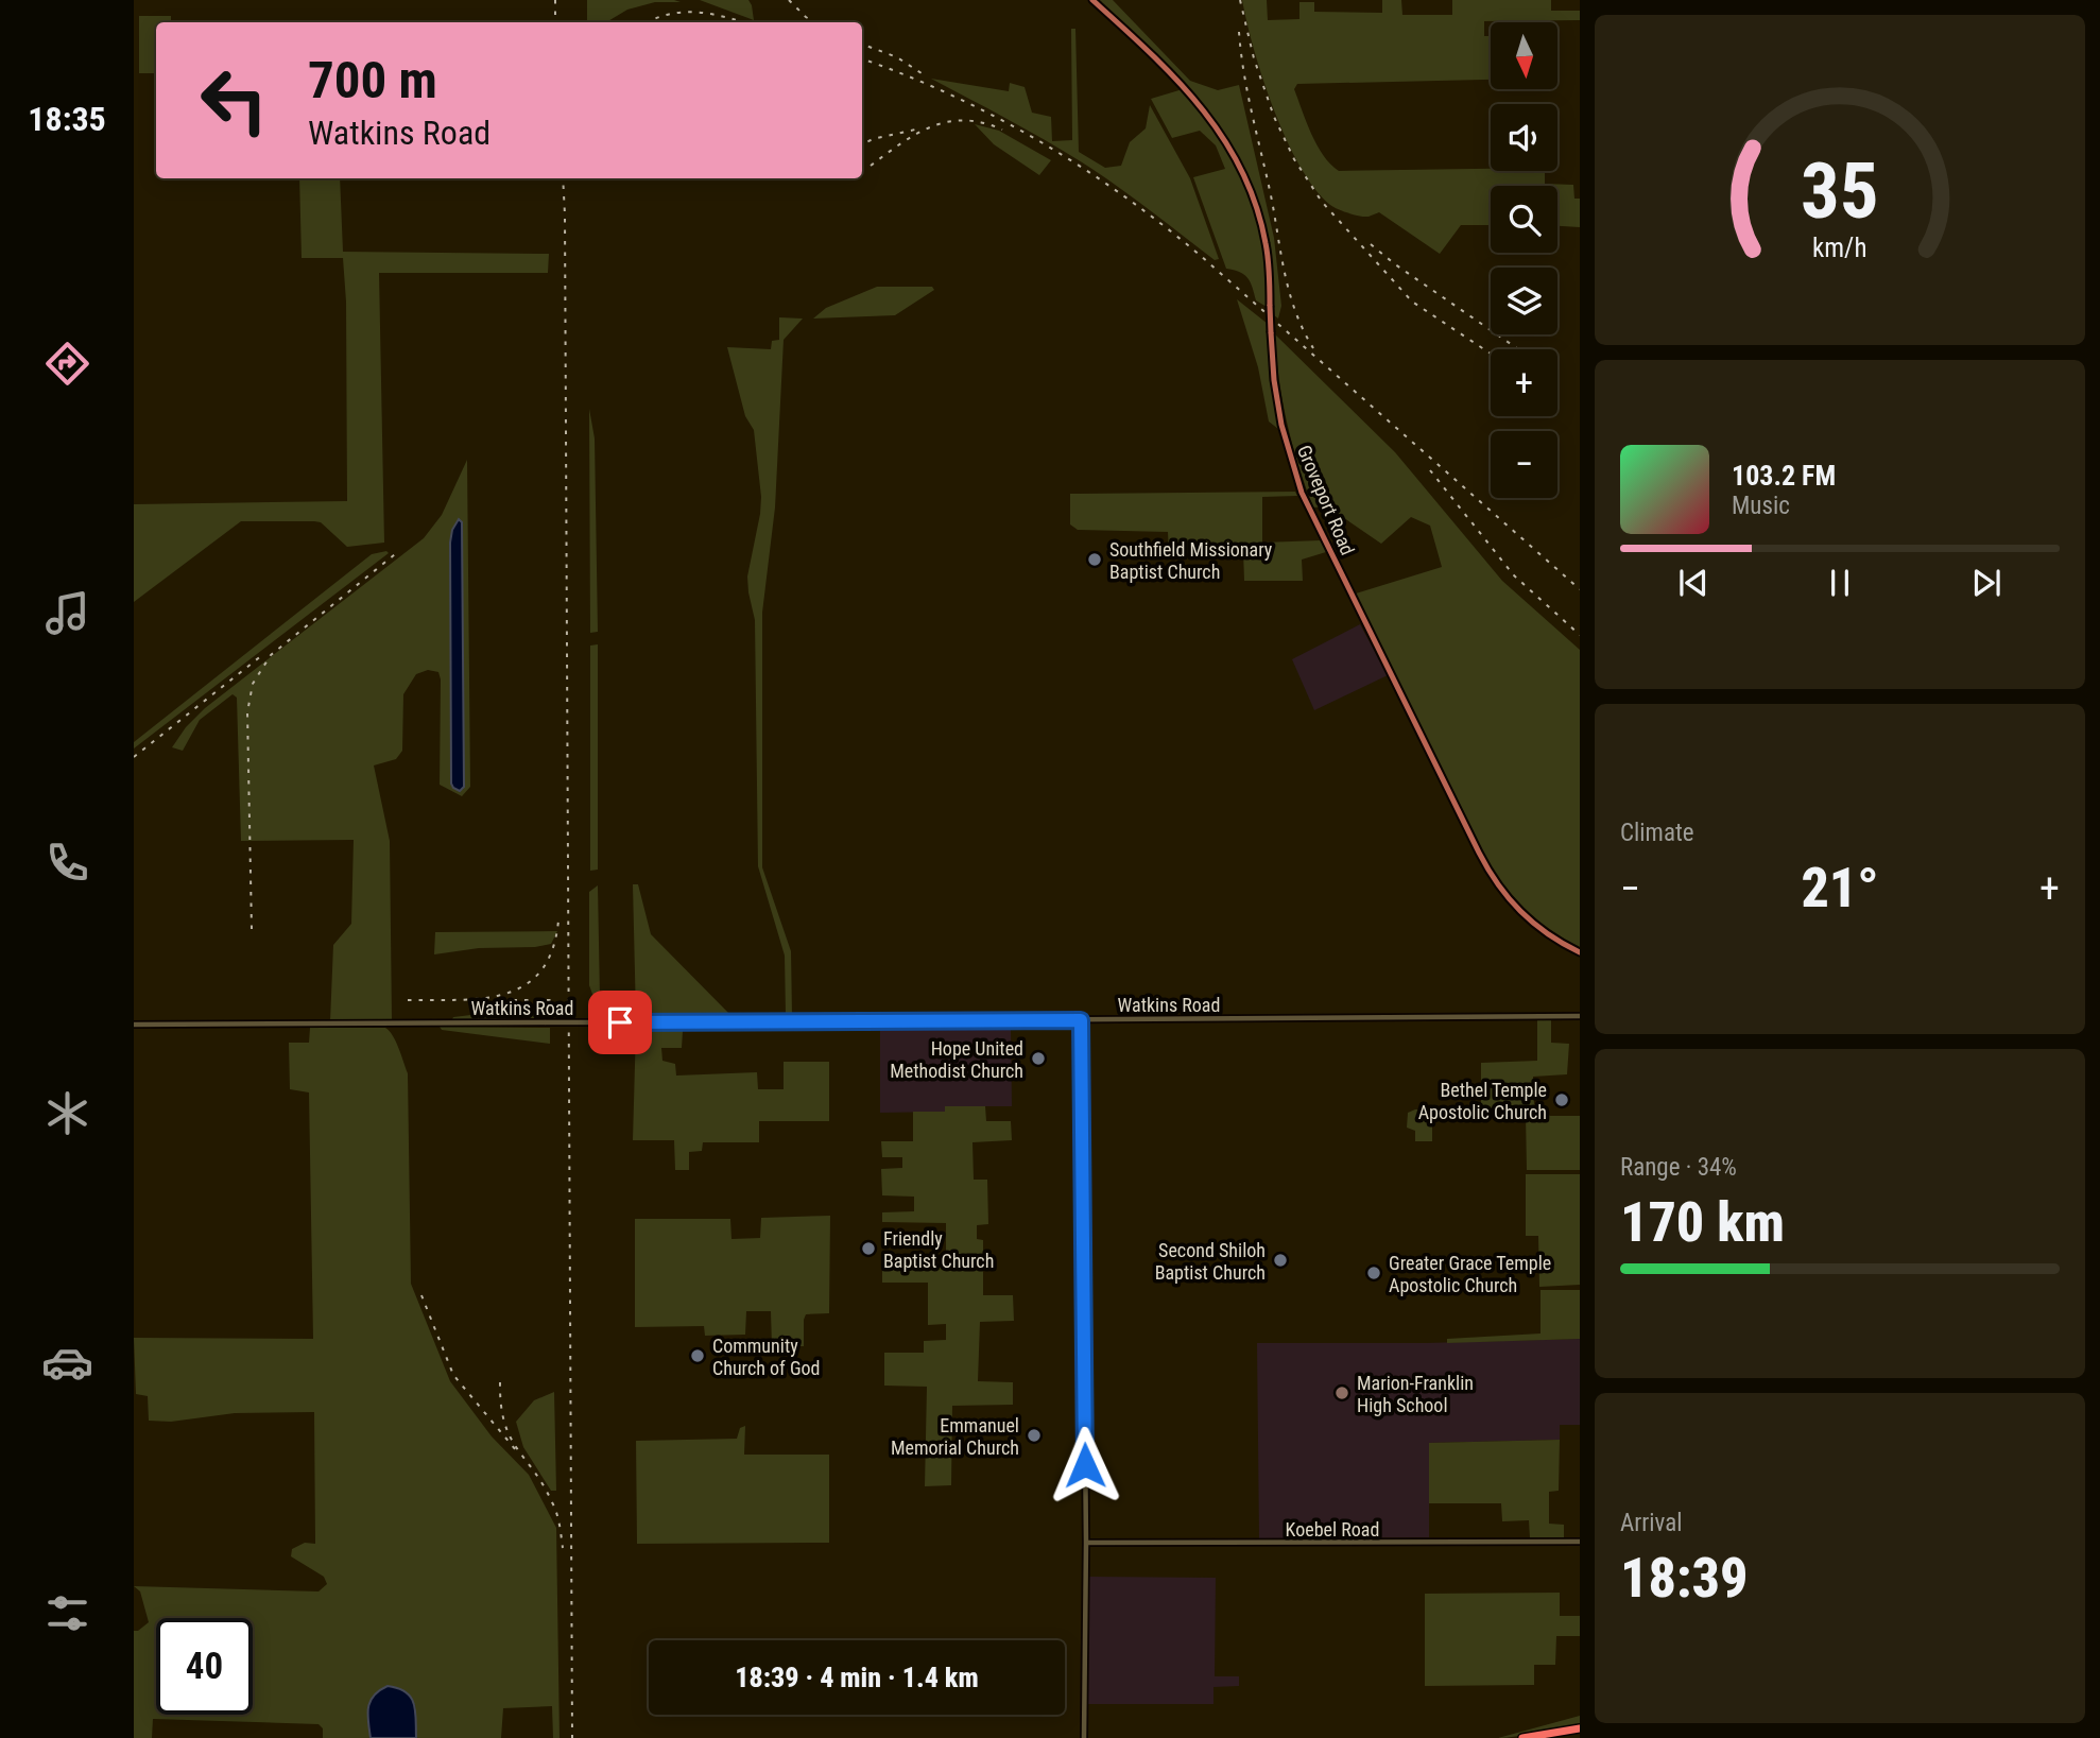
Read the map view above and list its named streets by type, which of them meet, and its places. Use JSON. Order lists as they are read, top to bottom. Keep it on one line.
{"streets":{"main road":["Groveport Road"],"street":["Watkins Road","Koebel Road"]},"places":["Southfield Missionary Baptist Church","Hope United Methodist Church","Bethel Temple Apostolic Church","Friendly Baptist Church","Second Shiloh Baptist Church","Greater Grace Temple Apostolic Church","Community Church of God","Marion-Franklin High School","Emmanuel Memorial Church"],"north":"bottom","page":{"tabs":"18:35","map_buttons":["+","−"],"turn":["700 m","Watkins Road"],"song":["103.2 FM","Music"],"tile":["Climate",["Range · 34%","170 km"],["Arrival","18:39"]],"heat":["−","21°","+"],"limit":"40","trip":"18:39 · 4 min · 1.4 km","gauge":["35","km/h"]}}
